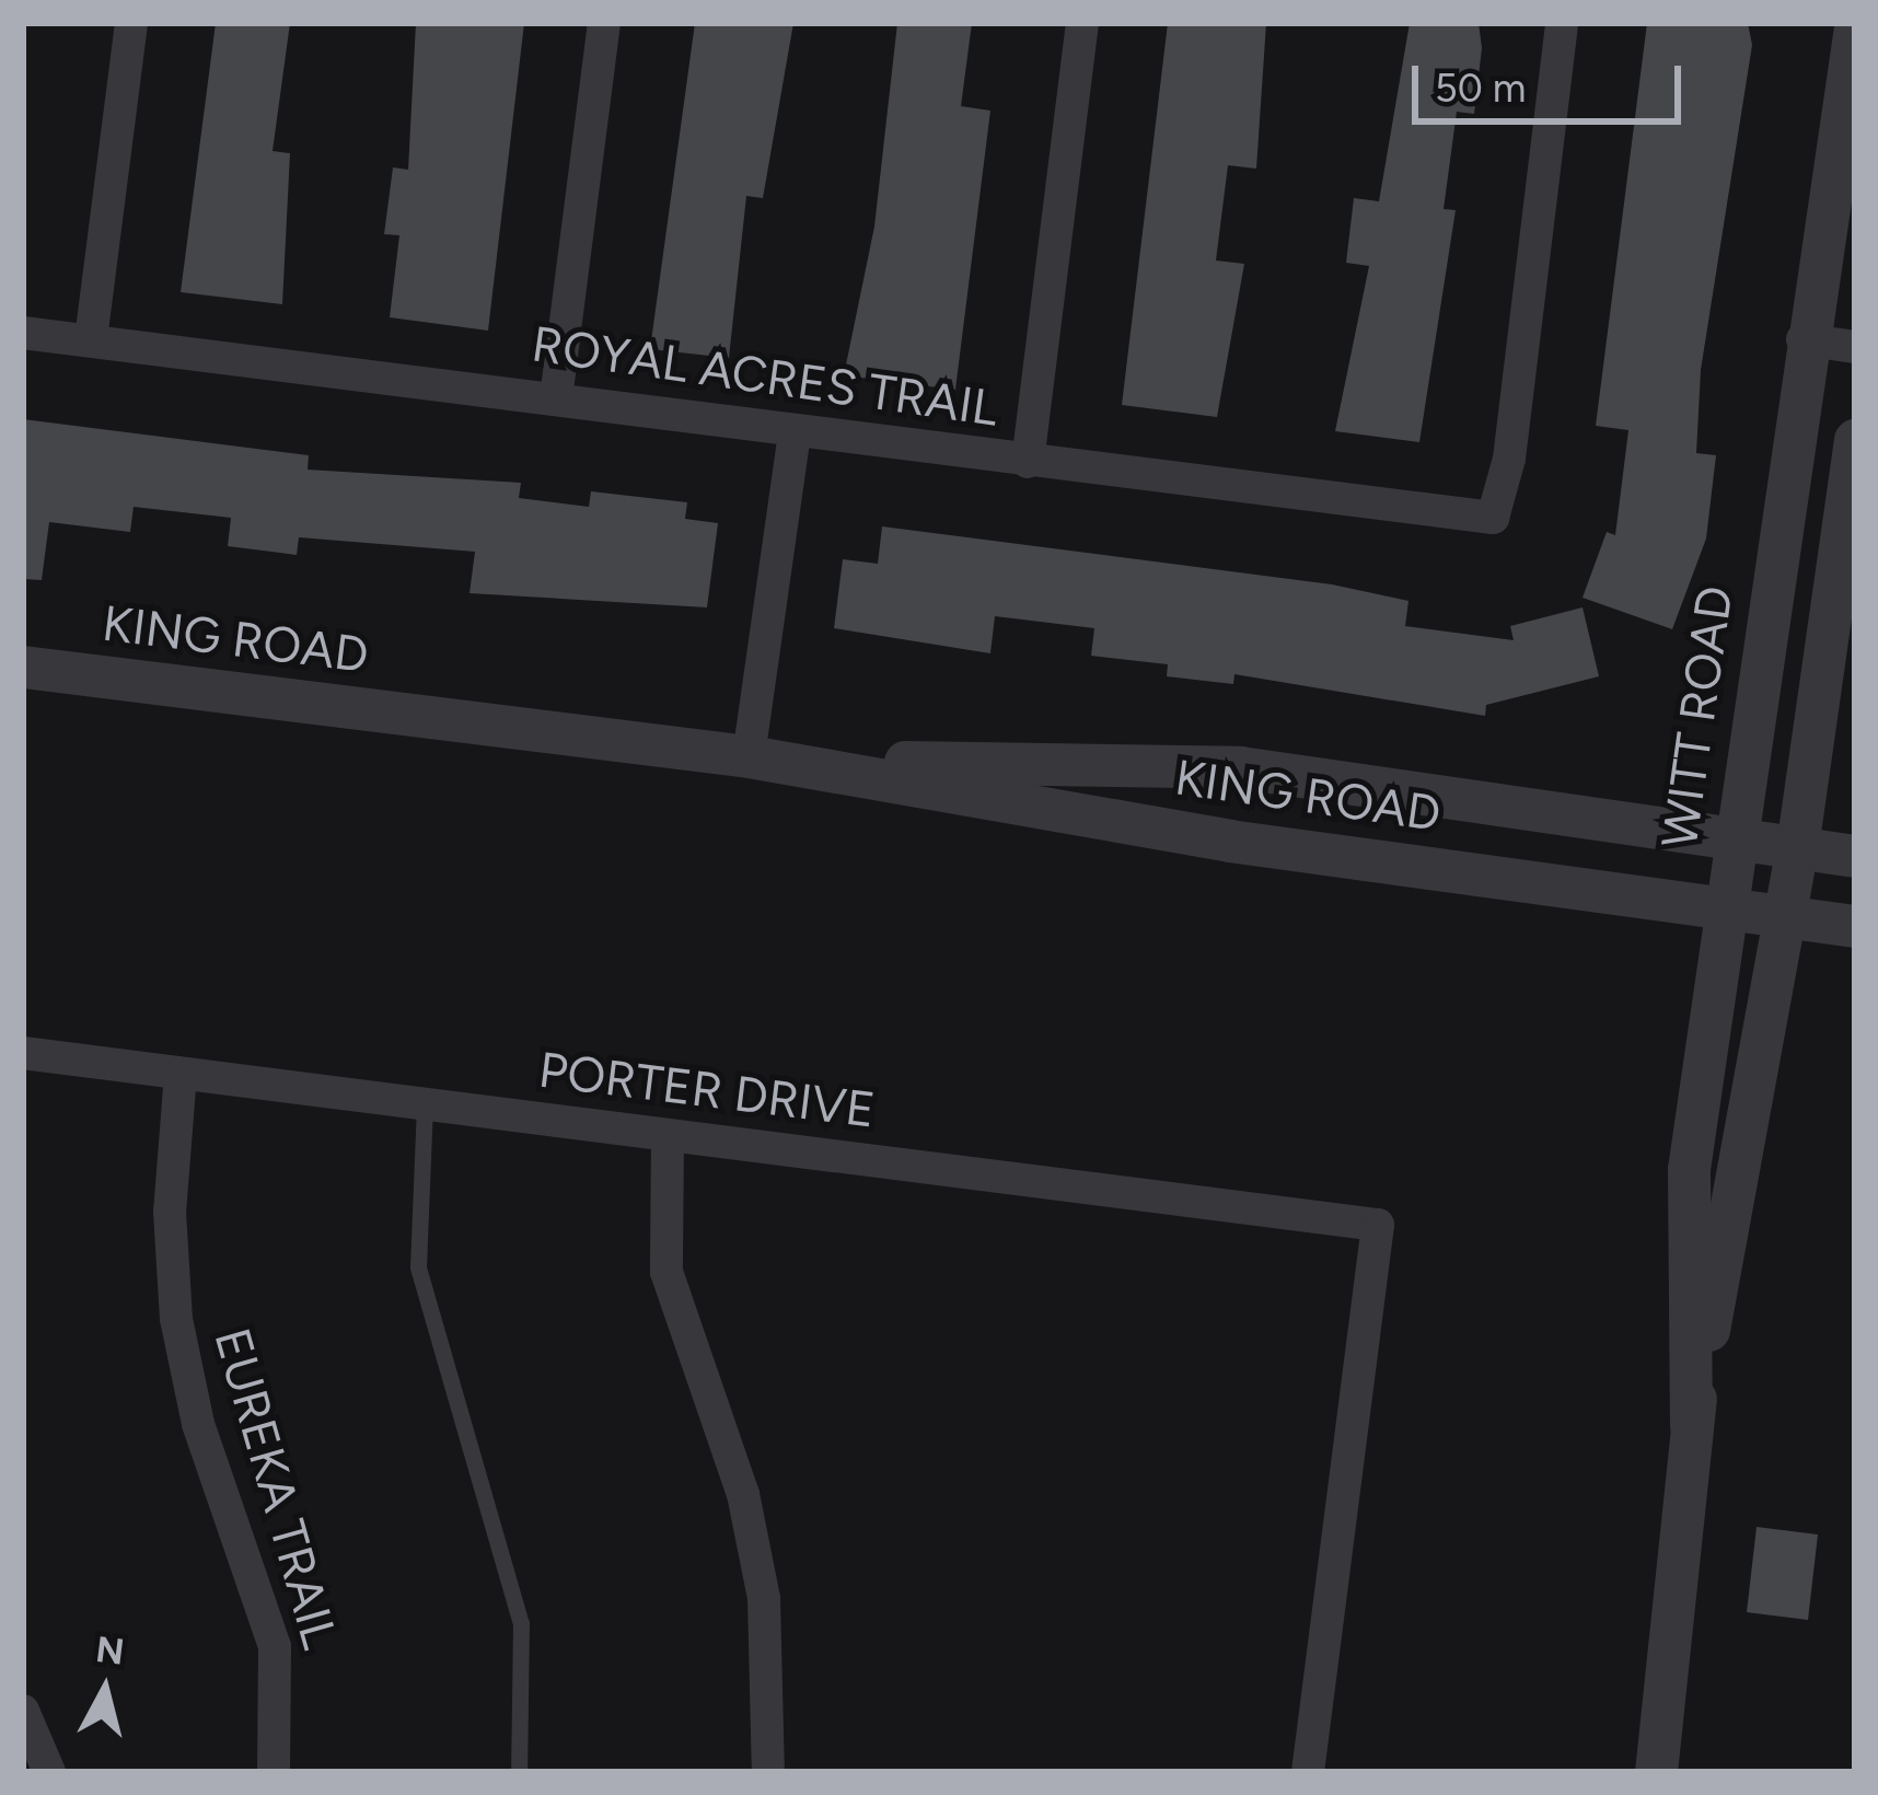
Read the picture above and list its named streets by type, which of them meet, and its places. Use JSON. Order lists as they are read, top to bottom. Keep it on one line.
{"streets":{"street":["ROYAL ACRES TRAIL","KING ROAD","WITT ROAD","PORTER DRIVE","EUREKA TRAIL"]},"crossings":[["KING ROAD","WITT ROAD"],["PORTER DRIVE","EUREKA TRAIL"]],"scale_bar":"50 m","north":"top"}
